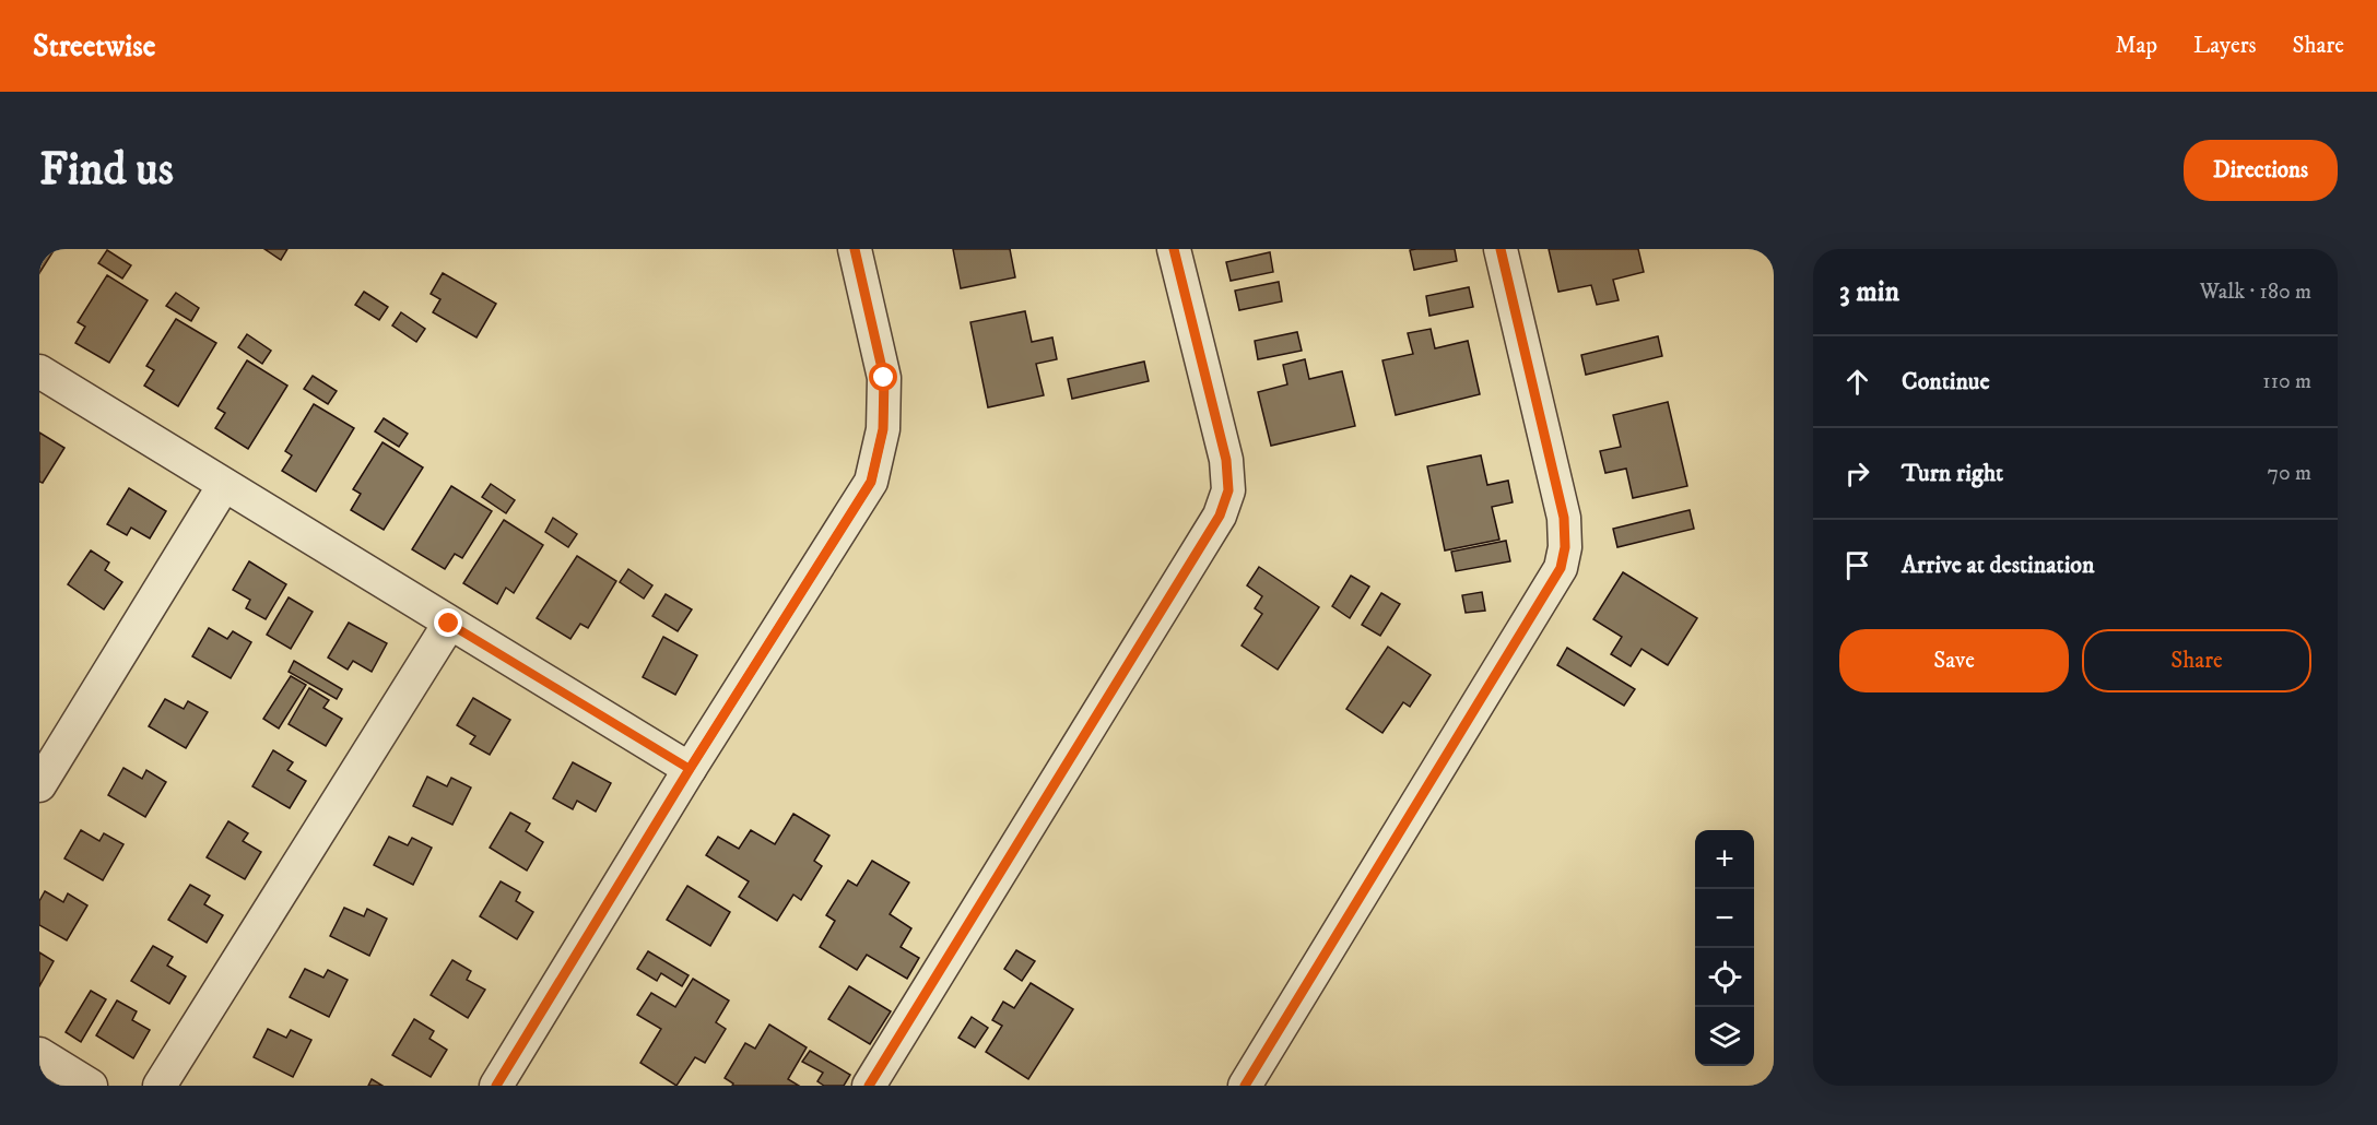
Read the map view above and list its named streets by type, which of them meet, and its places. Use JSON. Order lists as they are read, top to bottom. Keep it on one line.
{"page":{"header":"Streetwise","nav":["Map","Layers","Share"],"buttons":["Directions",["Save","Share"]],"title":"Find us","heading":["3 min","Walk · 180 m"],"list":[["Continue","110 m"],["Turn right","70 m"],"Arrive at destination"],"map_buttons":["+","−"]}}
